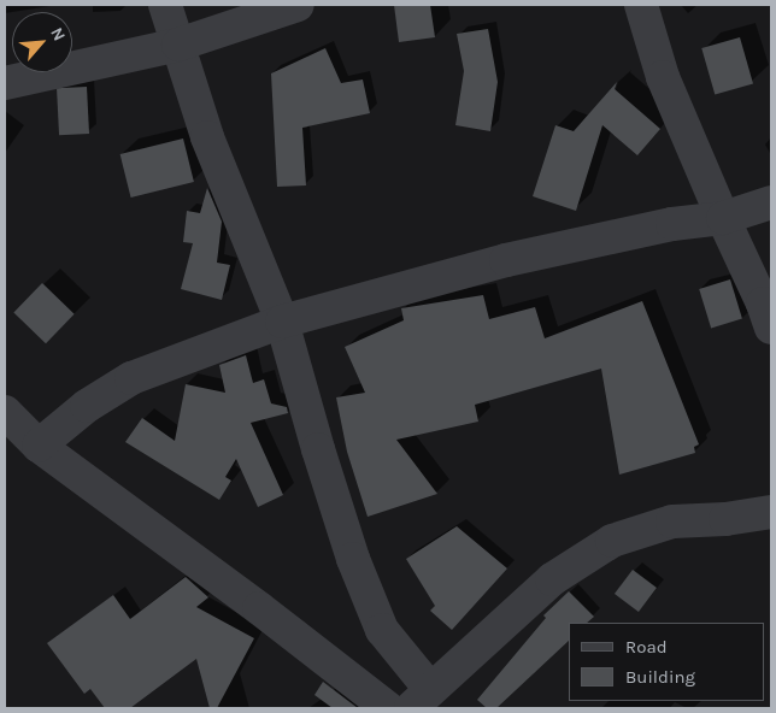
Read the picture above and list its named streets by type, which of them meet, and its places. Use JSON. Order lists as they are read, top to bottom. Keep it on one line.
{"legend":["Road","Building"],"north":"top right"}
